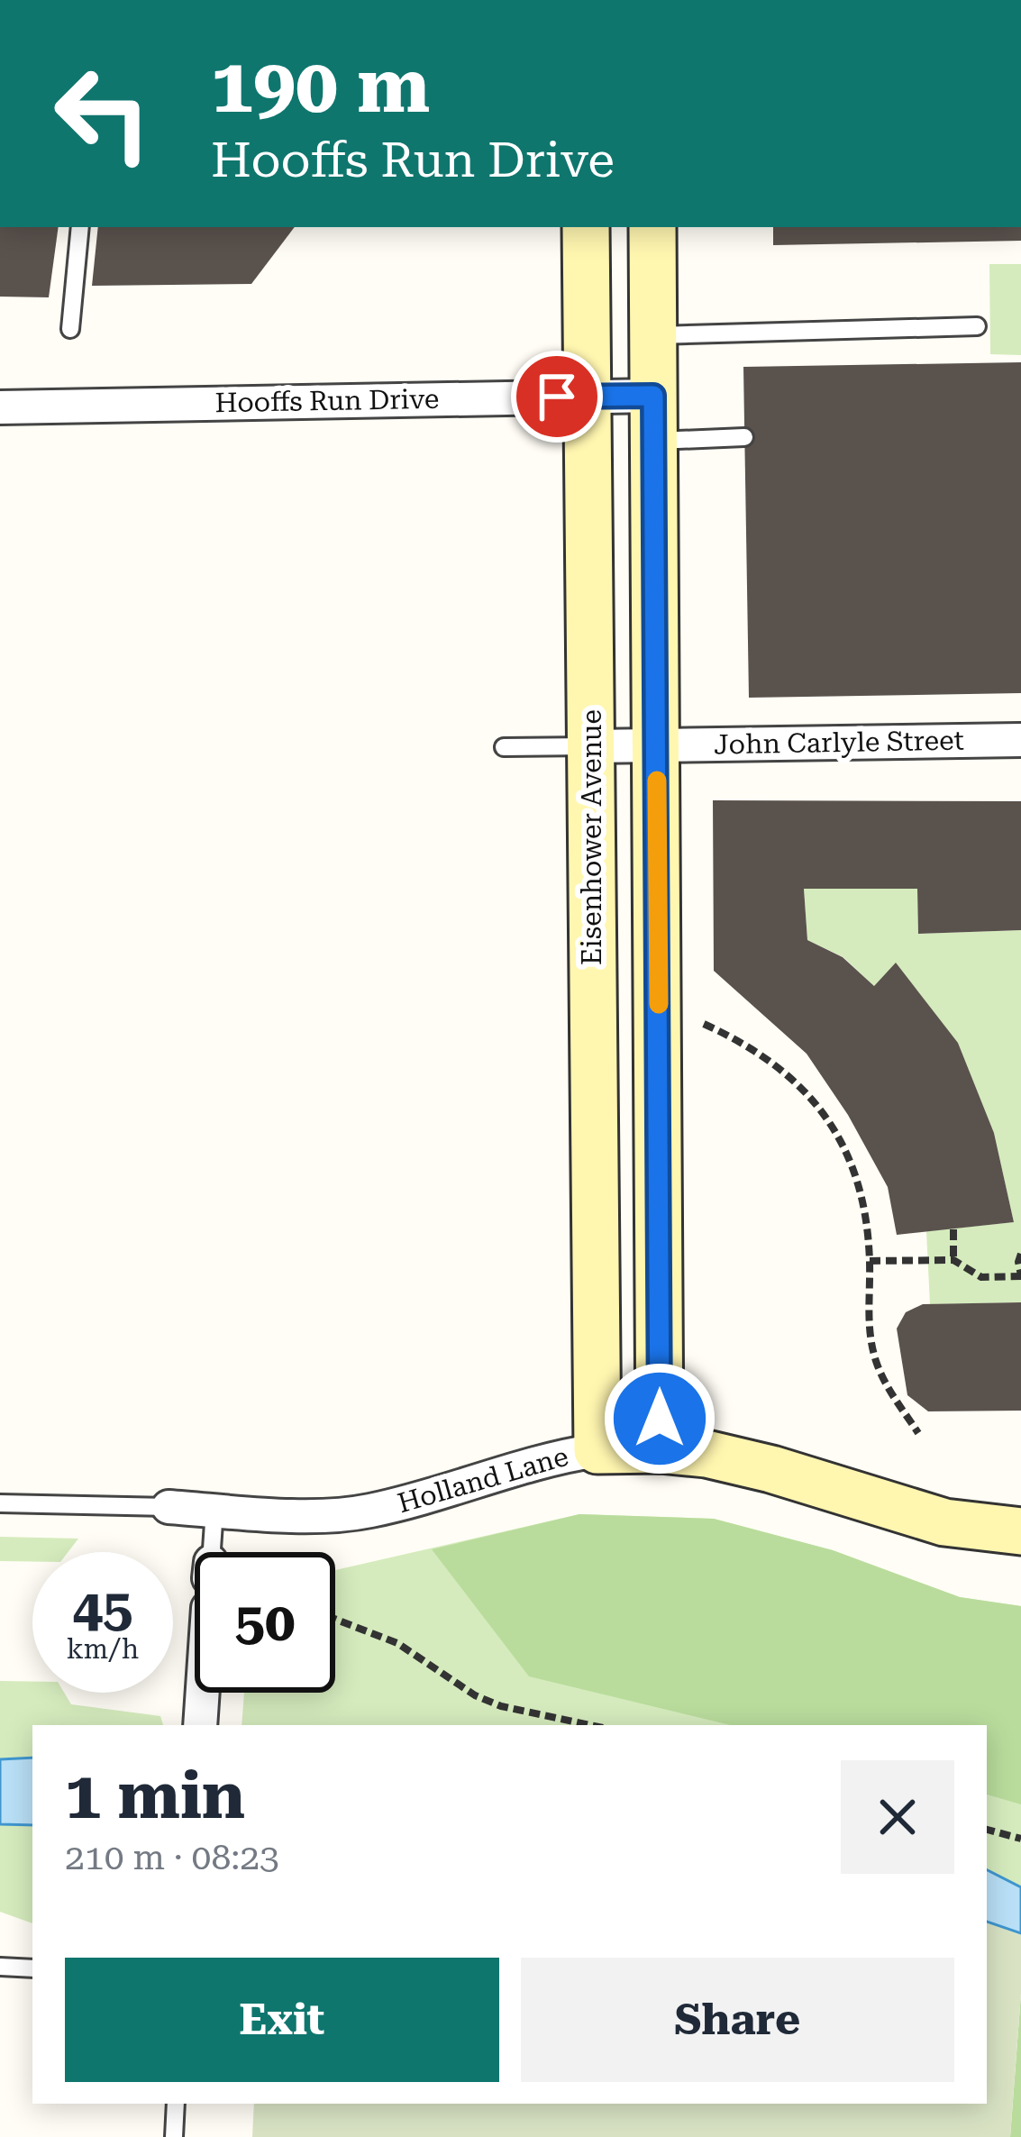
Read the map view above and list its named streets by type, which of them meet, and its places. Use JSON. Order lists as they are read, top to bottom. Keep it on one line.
{"streets":{"main road":["Eisenhower Avenue","Holland Lane"],"street":["Hooffs Run Drive","John Carlyle Street"]},"crossings":[["Hooffs Run Drive","Eisenhower Avenue"],["John Carlyle Street","Eisenhower Avenue"],["Eisenhower Avenue","Holland Lane"]],"page":{"turn":["190 m","Hooffs Run Drive"],"speed":"45 km/h","limit":"50","heading":["1 min","210 m · 08:23"],"buttons":["Exit","Share"]}}
